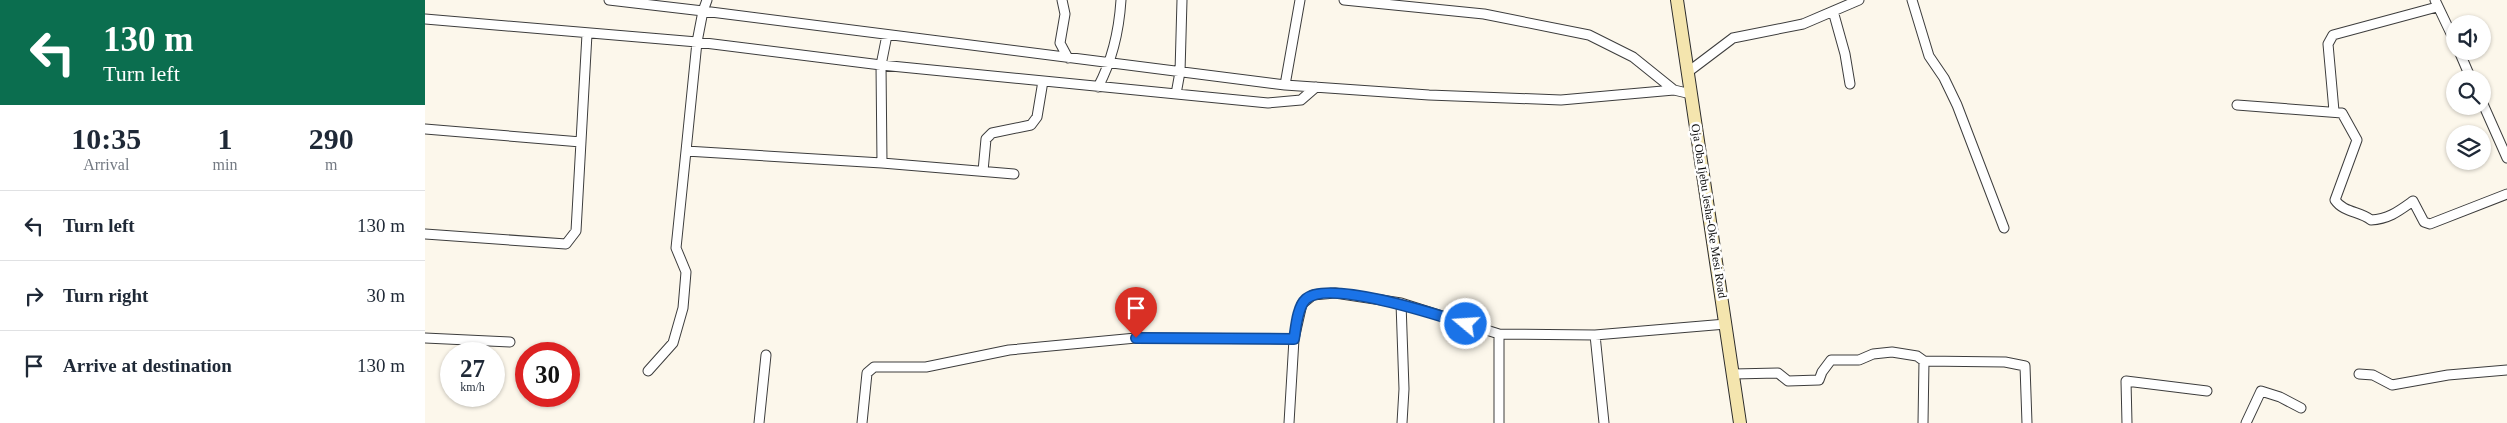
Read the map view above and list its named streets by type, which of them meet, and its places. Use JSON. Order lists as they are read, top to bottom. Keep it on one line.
{"streets":{"main road":["Oja Oba Ijebu Jesha-Oke Mesi Road"]},"page":{"turn":["130 m","Turn left"],"eta":["10:35","Arrival","1","min","290","m"],"list":[{"name":"Turn left","value":"130 m"},{"name":"Turn right","value":"30 m"},{"name":"Arrive at destination","value":"130 m"}],"speed":"27 km/h","limit":"30"}}
